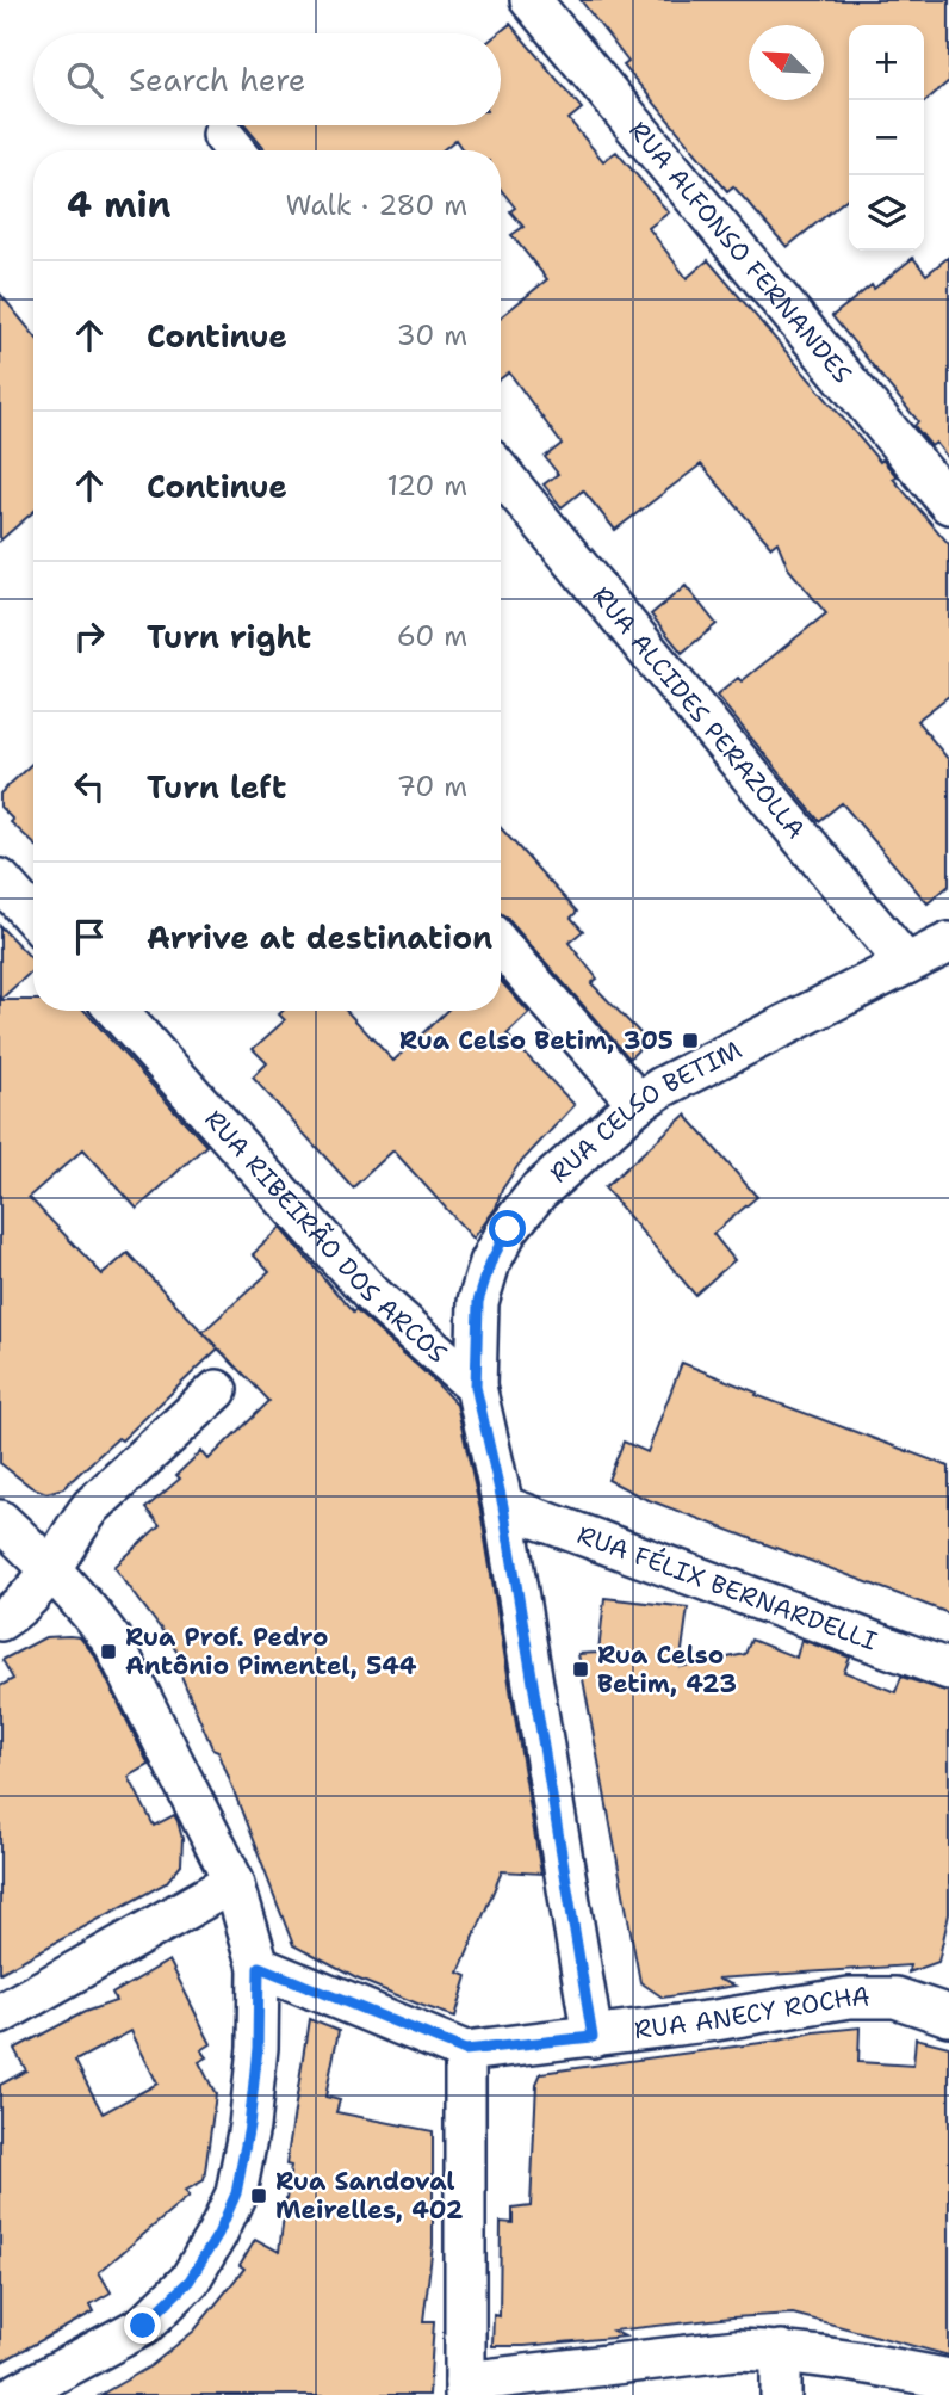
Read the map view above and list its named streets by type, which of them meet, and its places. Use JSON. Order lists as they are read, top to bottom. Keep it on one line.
{"streets":{"street":["RUA ALFONSO FERNANDES","RUA ALCIDES PERAZOLLA","RUA CELSO BETIM","RUA RIBEIRÃO DOS ARCOS","RUA FÉLIX BERNARDELLI","RUA ANECY ROCHA"]},"crossings":[["RUA ALCIDES PERAZOLLA","RUA CELSO BETIM"],["RUA CELSO BETIM","RUA RIBEIRÃO DOS ARCOS"]],"places":{"transit":["Rua Celso Betim, 305","Rua Prof. Pedro Antônio Pimentel, 544","Rua Celso Betim, 423","Rua Sandoval Meirelles, 402"]},"north":"top left","page":{"map_buttons":["+","−"],"search":"Search here","heading":["4 min","Walk · 280 m"],"list":[["Continue","30 m"],["Continue","120 m"],["Turn right","60 m"],["Turn left","70 m"],"Arrive at destination"]}}
